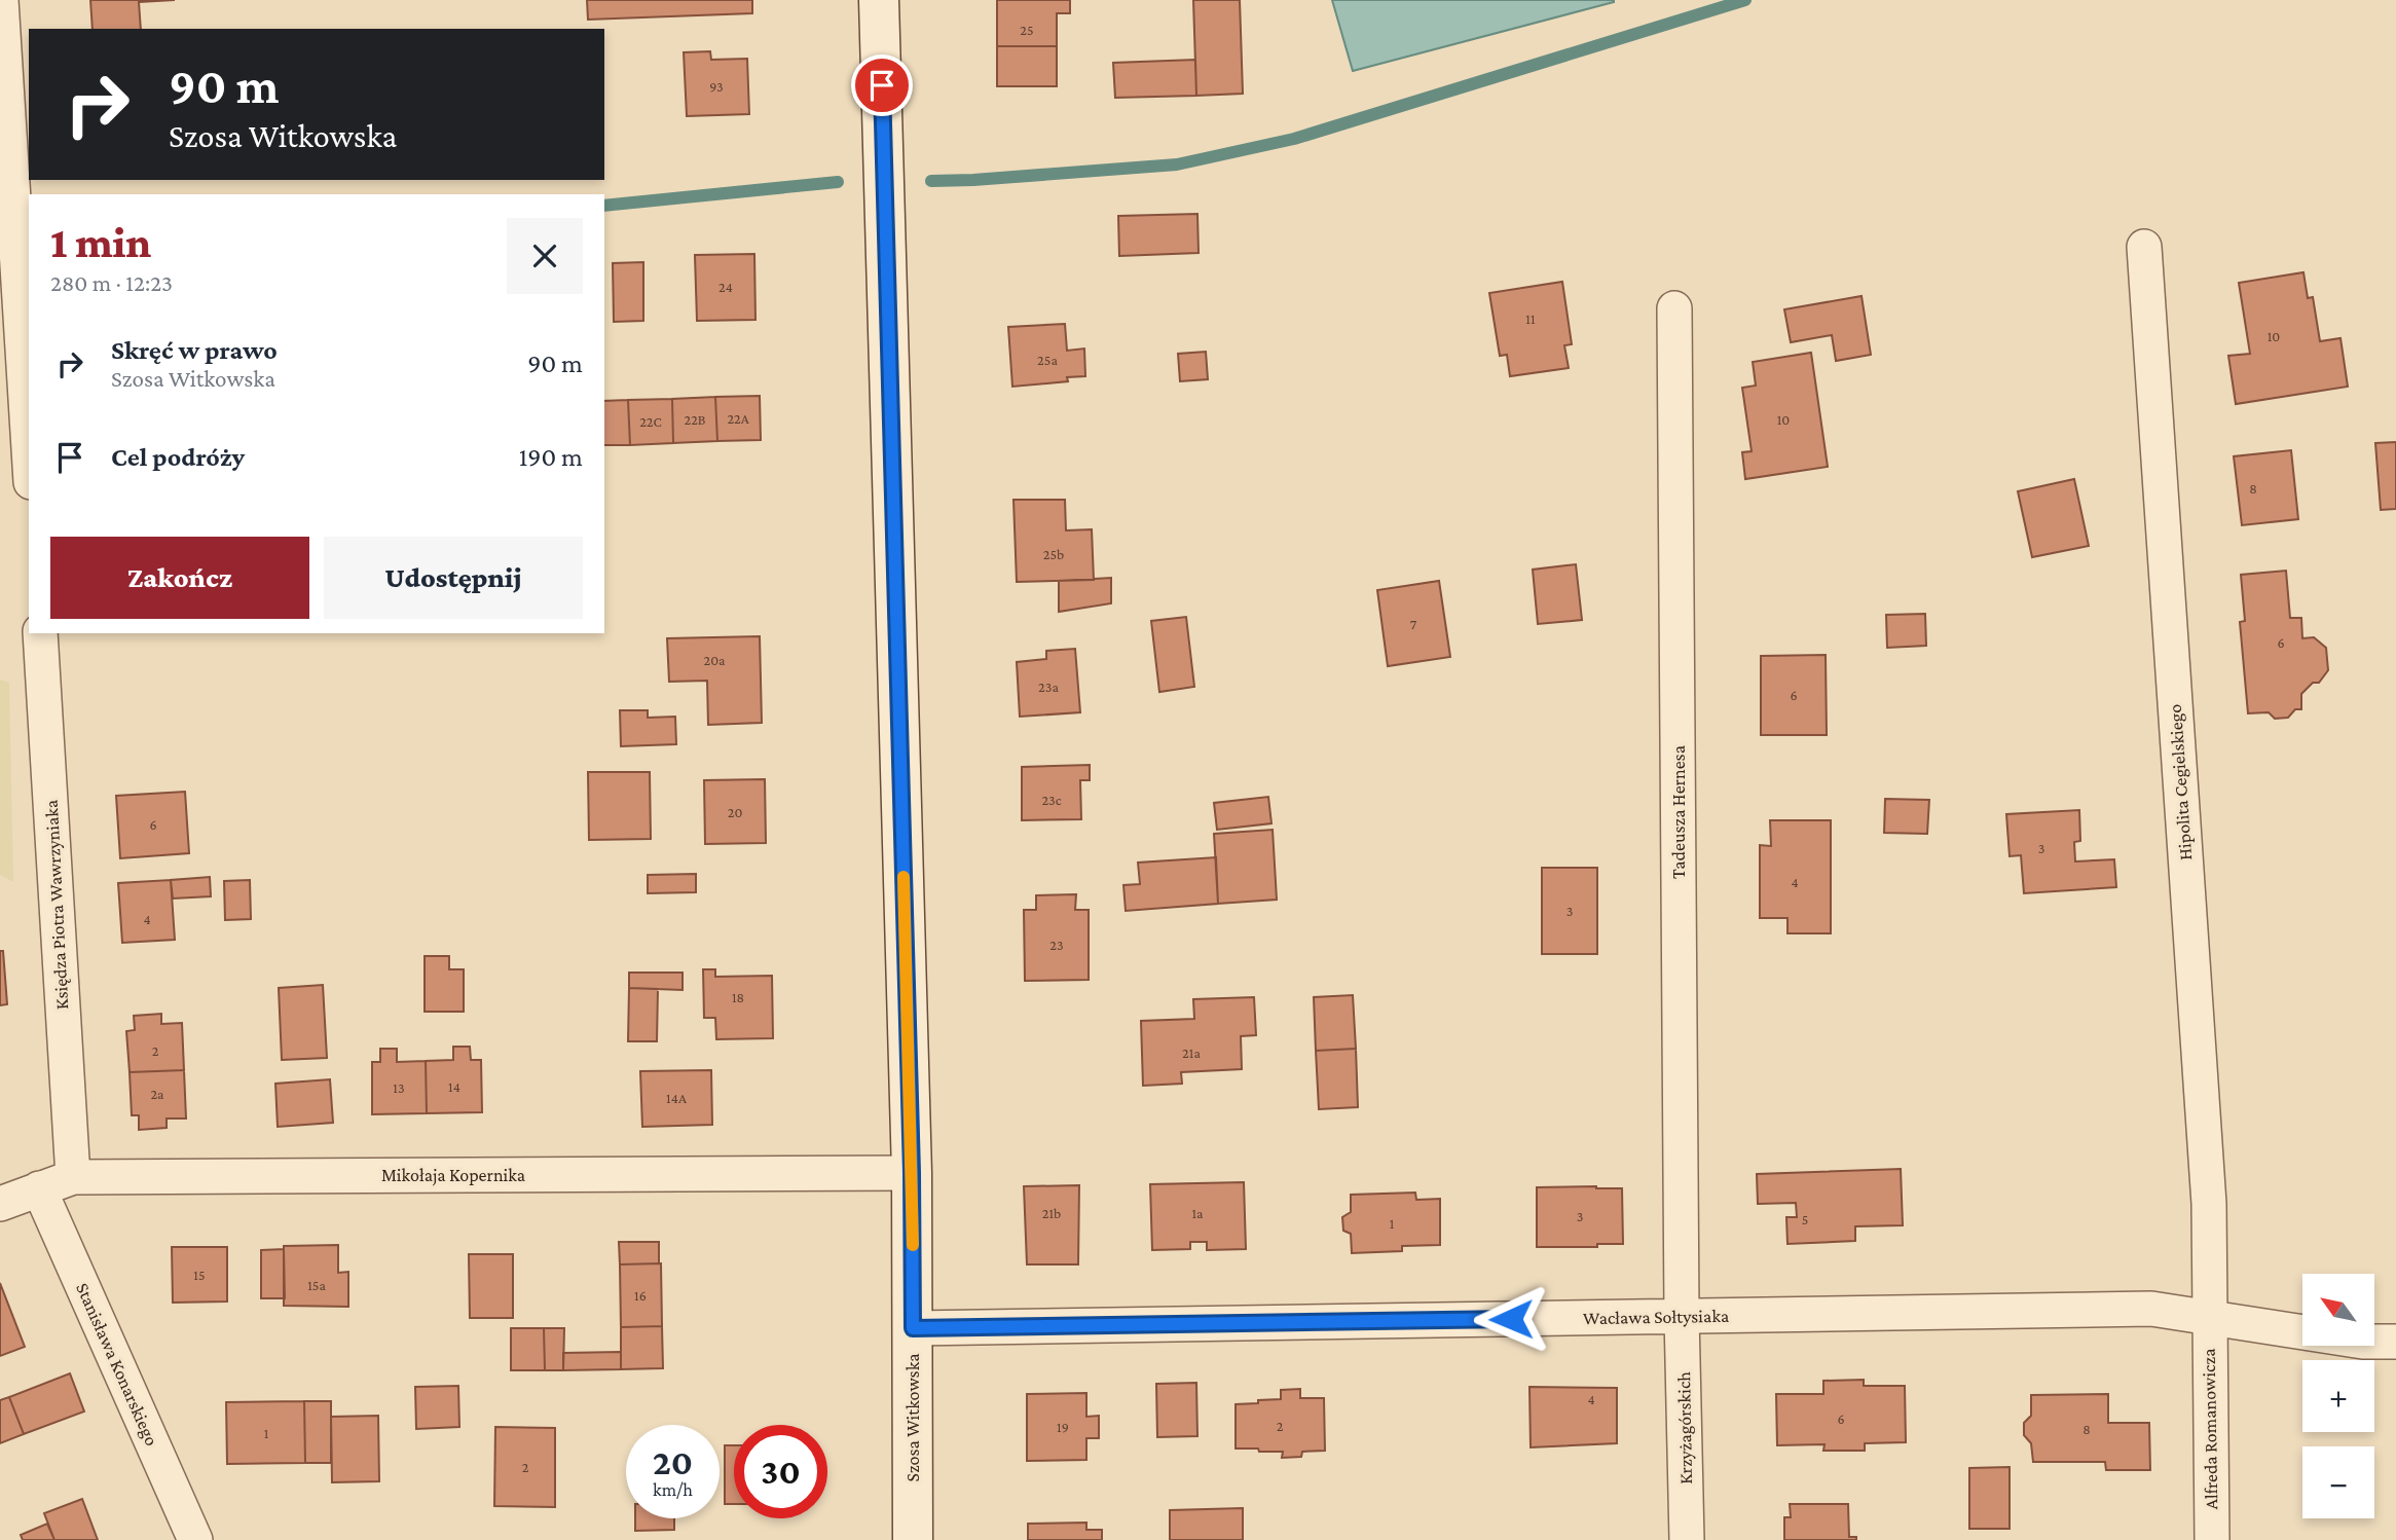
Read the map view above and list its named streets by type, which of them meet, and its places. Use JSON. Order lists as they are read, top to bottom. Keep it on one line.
{"streets":{"street":["Hipolita Cegielskiego","Tadeusza Hernesa","Księdza Piotra Wawrzyniaka","Mikołaja Kopernika","Wacława Sołtysiaka","Stanisława Konarskiego","Szosa Witkowska","Krzyżagórskich","Alfreda Romanowicza"]},"crossings":[["Hipolita Cegielskiego","Wacława Sołtysiaka"],["Hipolita Cegielskiego","Alfreda Romanowicza"],["Tadeusza Hernesa","Wacława Sołtysiaka"],["Tadeusza Hernesa","Krzyżagórskich"],["Księdza Piotra Wawrzyniaka","Mikołaja Kopernika"],["Mikołaja Kopernika","Stanisława Konarskiego"],["Mikołaja Kopernika","Szosa Witkowska"],["Wacława Sołtysiaka","Szosa Witkowska"],["Wacława Sołtysiaka","Krzyżagórskich"],["Wacława Sołtysiaka","Alfreda Romanowicza"]],"house_numbers":["25","93","24","11","10","25a","22A","22B","10","22C","8","25b","7","6","20a","23a","6","23c","20","6","3","4","3","4","23","18","2","21a","14","13","2a","14A","21b","1a","3","5","1","15","15a","16","4","6","2","19","8","1","2"],"north":"top left","page":{"turn":["90 m","Szosa Witkowska"],"heading":["1 min","280 m · 12:23"],"list":[{"name":"Skręć w prawo","note":"Szosa Witkowska","value":"90 m"},{"name":"Cel podróży","value":"190 m"}],"buttons":["Zakończ","Udostępnij"],"map_buttons":["+","−"],"speed":"20 km/h","limit":"30"}}
